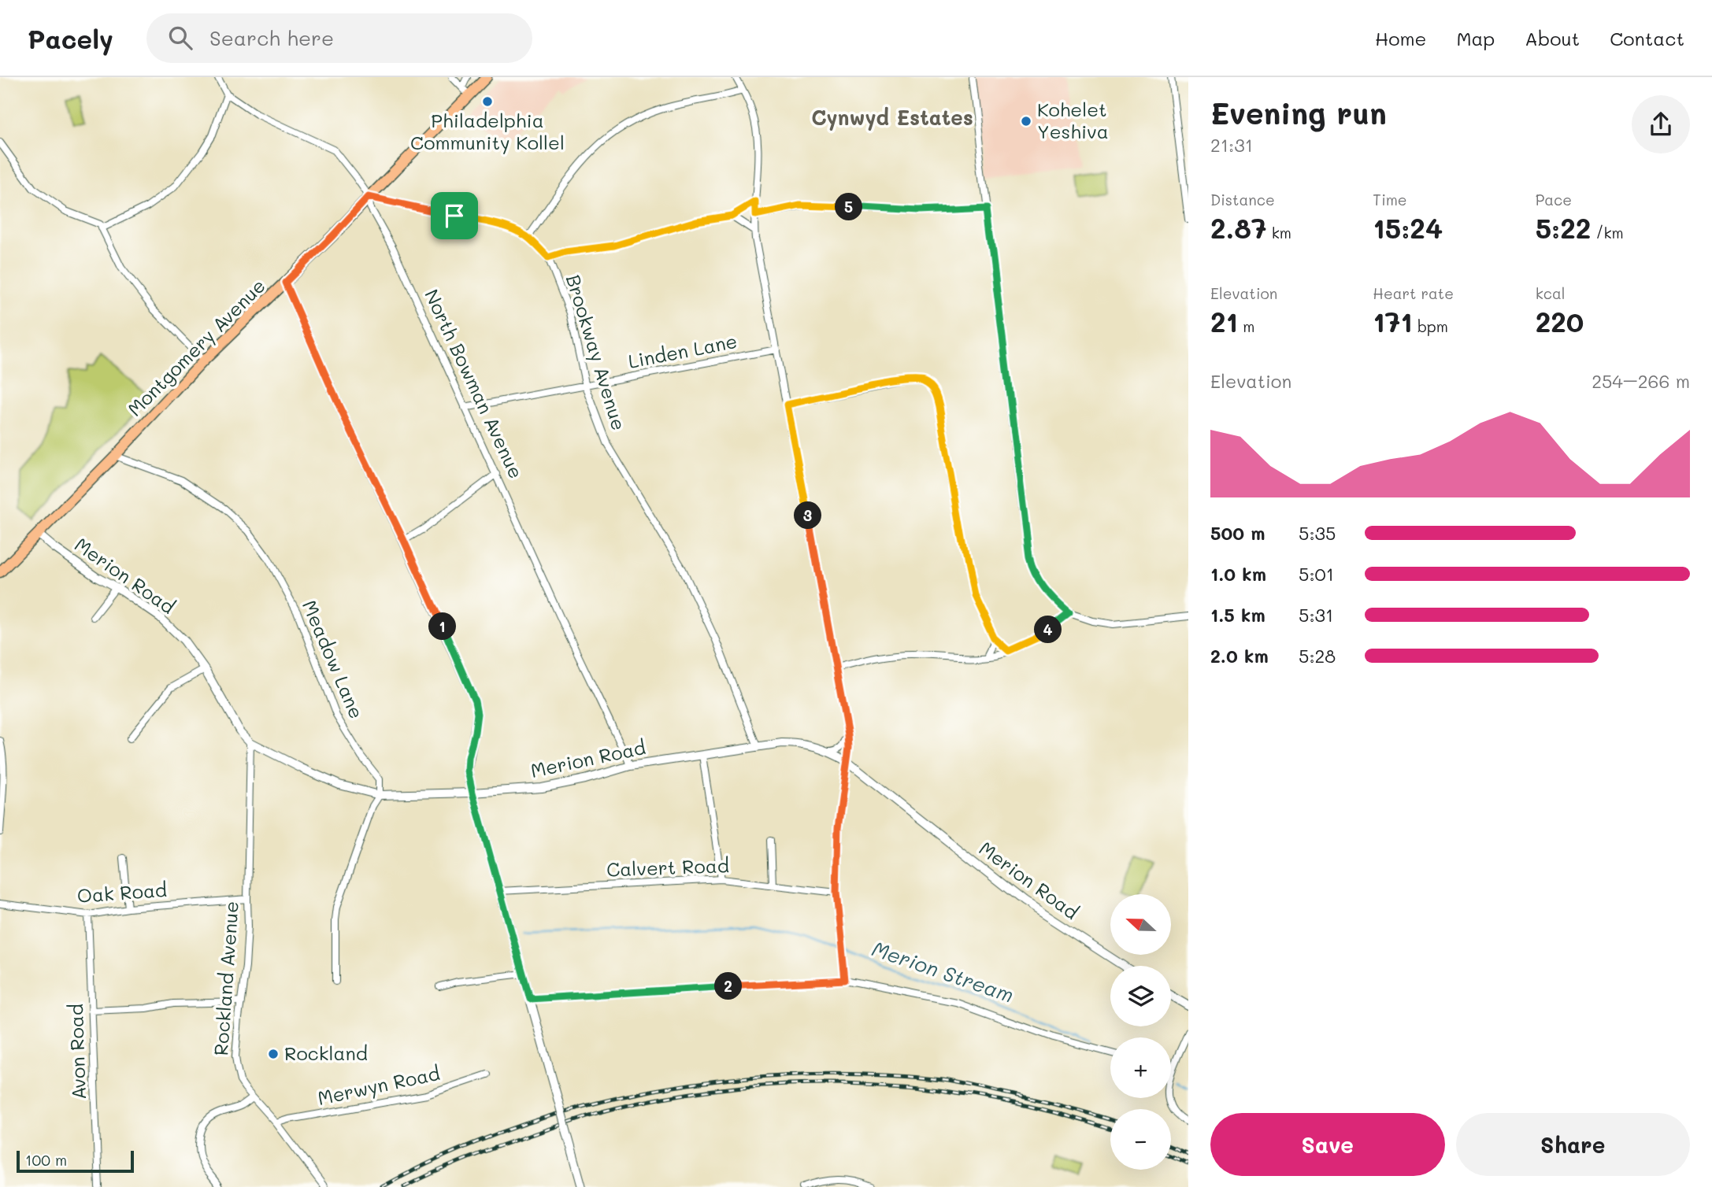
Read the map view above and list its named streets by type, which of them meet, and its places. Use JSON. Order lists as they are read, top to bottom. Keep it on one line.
{"streets":{"main road":["Montgomery Avenue"],"street":["Linden Lane","Brookway Avenue","North Bowman Avenue","Merion Road","Meadow Lane","Calvert Road","Oak Road","Rockland Avenue","Avon Road","Merwyn Road"]},"crossings":[["Montgomery Avenue","Brookway Avenue"],["Montgomery Avenue","North Bowman Avenue"],["Montgomery Avenue","Merion Road"],["Montgomery Avenue","Meadow Lane"],["Linden Lane","Brookway Avenue"],["Linden Lane","North Bowman Avenue"],["Brookway Avenue","North Bowman Avenue"],["Brookway Avenue","Merion Road"],["North Bowman Avenue","Merion Road"],["Merion Road","Meadow Lane"],["Merion Road","Rockland Avenue"],["Oak Road","Rockland Avenue"],["Oak Road","Avon Road"],["Rockland Avenue","Merwyn Road"]],"districts":["Cynwyd Estates"],"water":["Merion Stream"],"places":["Philadelphia Community Kollel","Kohelet Yeshiva","Rockland"],"scale_bar":"100 m","north":"left","page":{"header":"Pacely","search":"Search here","nav":["Home","Map","About","Contact"],"heading":["Evening run","21:31"],"stats":[["Distance","2.87 km"],["Time","15:24"],["Pace","5:22 /km"],["Elevation","21 m"],["Heart rate","171 bpm"],["kcal","220"]],"pins":["5","3","1","4","2"],"chart":["Elevation","254–266 m"],"list":[{"name":"500 m","note":"5:35"},{"name":"1.0 km","note":"5:01"},{"name":"1.5 km","note":"5:31"},{"name":"2.0 km","note":"5:28"}],"map_buttons":["+","−"],"buttons":["Save","Share"],"scale":"100 m"}}
